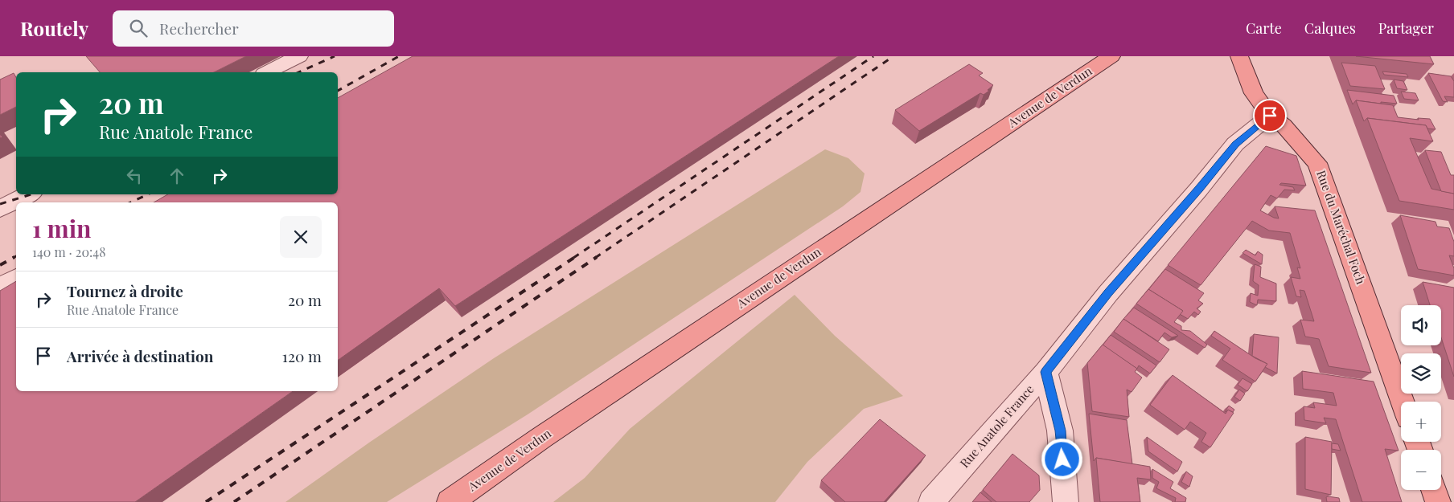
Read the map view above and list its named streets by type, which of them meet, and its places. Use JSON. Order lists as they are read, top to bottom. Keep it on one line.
{"streets":{"main road":["Avenue de Verdun","Rue du Maréchal Foch"],"street":["Rue Anatole France"]},"crossings":[["Rue du Maréchal Foch","Rue Anatole France"]],"page":{"header":"Routely","search":"Rechercher","nav":["Carte","Calques","Partager"],"turn":["20 m","Rue Anatole France"],"heading":["1 min","140 m · 20:48"],"list":[{"name":"Tournez à droite","note":"Rue Anatole France","value":"20 m"},{"name":"Arrivée à destination","value":"120 m"}],"map_buttons":["+","−"]}}
